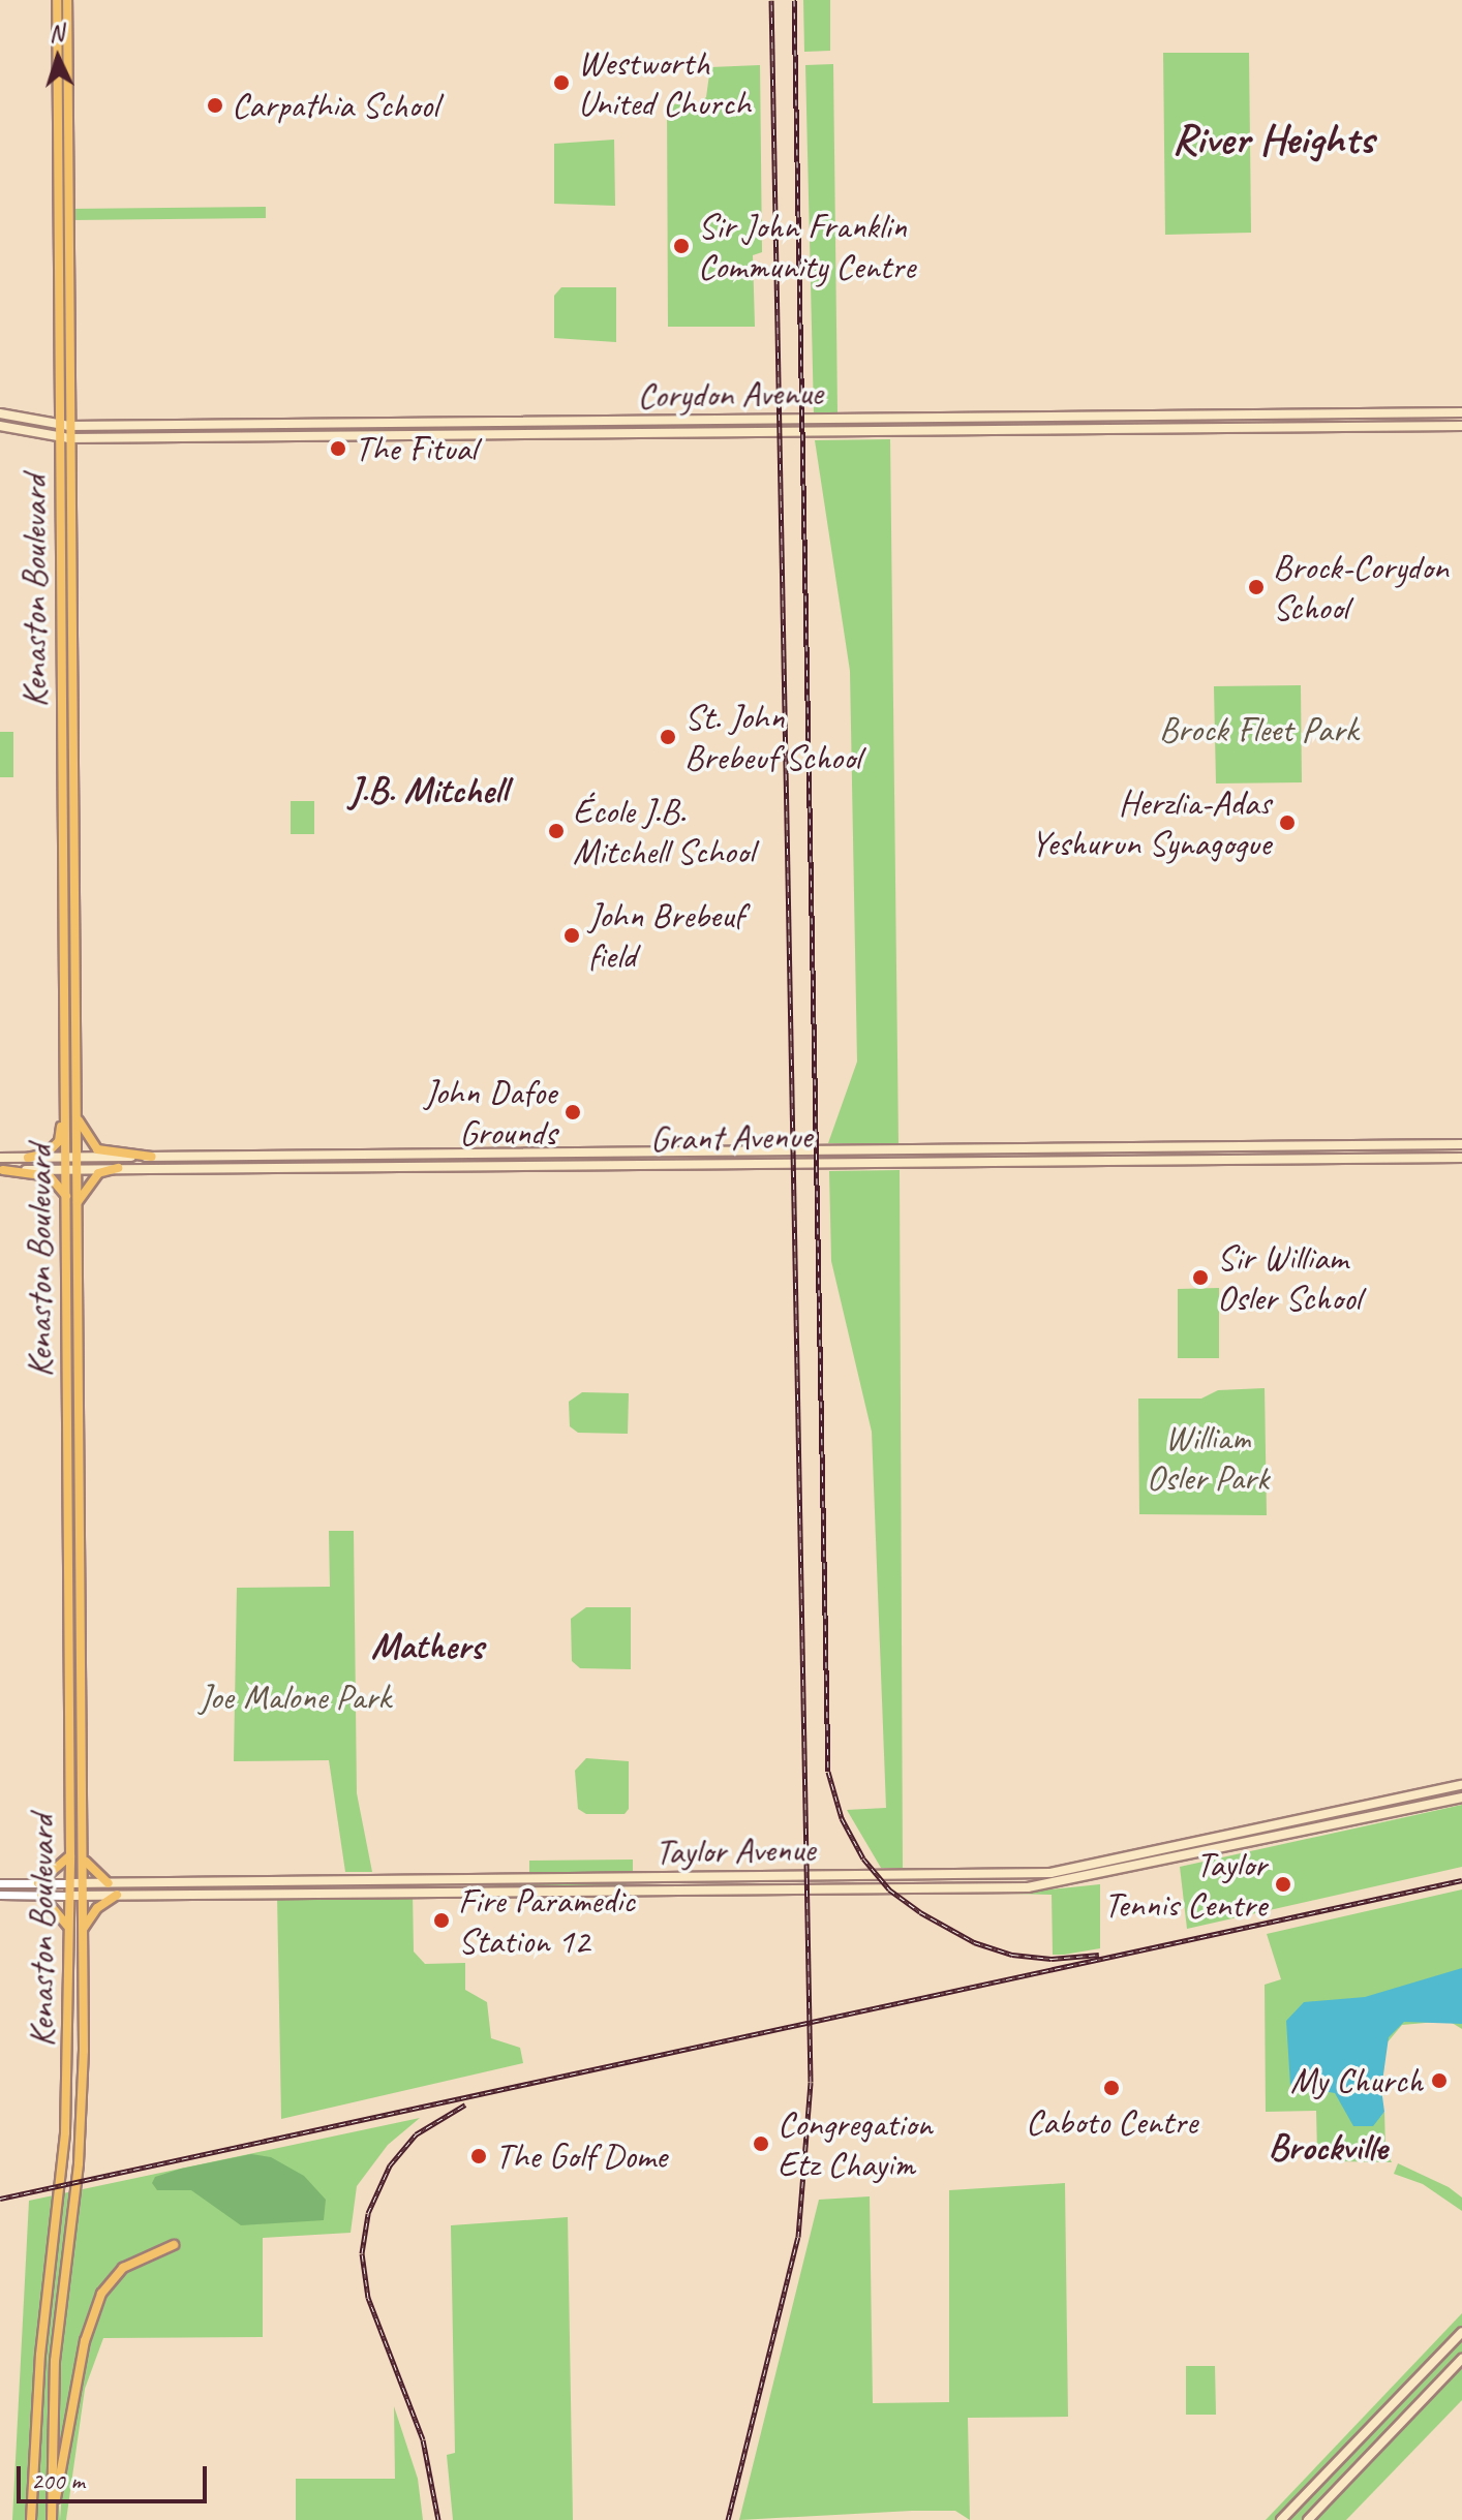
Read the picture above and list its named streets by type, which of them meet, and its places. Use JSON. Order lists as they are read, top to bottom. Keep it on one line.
{"streets":{"main road":["Corydon Avenue","Kenaston Boulevard","Grant Avenue","Taylor Avenue"]},"crossings":[["Corydon Avenue","Kenaston Boulevard"],["Kenaston Boulevard","Grant Avenue"],["Kenaston Boulevard","Taylor Avenue"]],"districts":["River Heights","J.B. Mitchell","Mathers","Brockville"],"parks":["Brock Fleet Park","William Osler Park","Joe Malone Park"],"places":["Westworth United Church","Carpathia School","Sir John Franklin Community Centre","The Fitual","Brock-Corydon School","St. John Brebeuf School","Herzlia-Adas Yeshurun Synagogue","École J.B. Mitchell School","John Brebeuf field","John Dafoe Grounds","Sir William Osler School","Taylor Tennis Centre","Fire Paramedic Station 12","My Church","Caboto Centre","Congregation Etz Chayim","The Golf Dome"],"scale_bar":"200 m","north":"top"}
